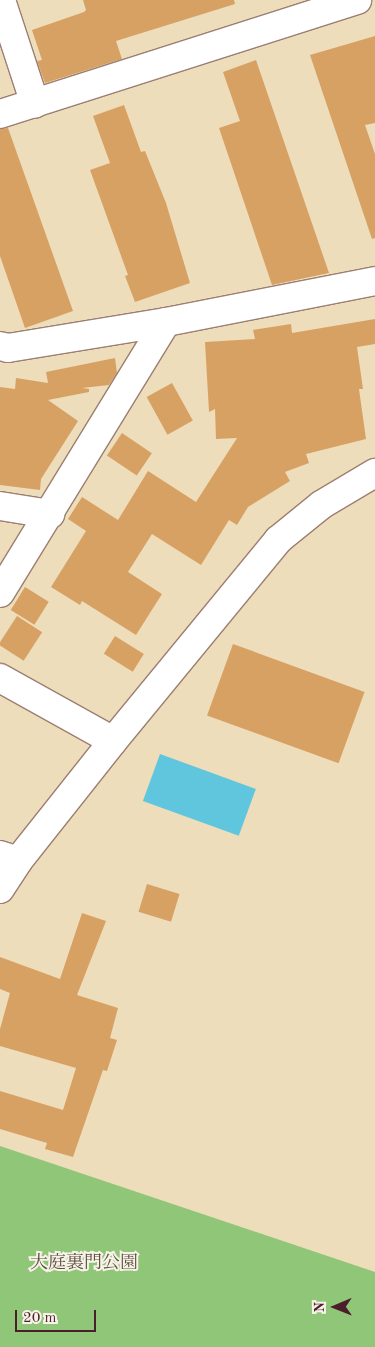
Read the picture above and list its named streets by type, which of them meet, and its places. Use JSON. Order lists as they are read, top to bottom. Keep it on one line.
{"parks":["大庭裏門公園"],"scale_bar":"20 m","north":"left"}
